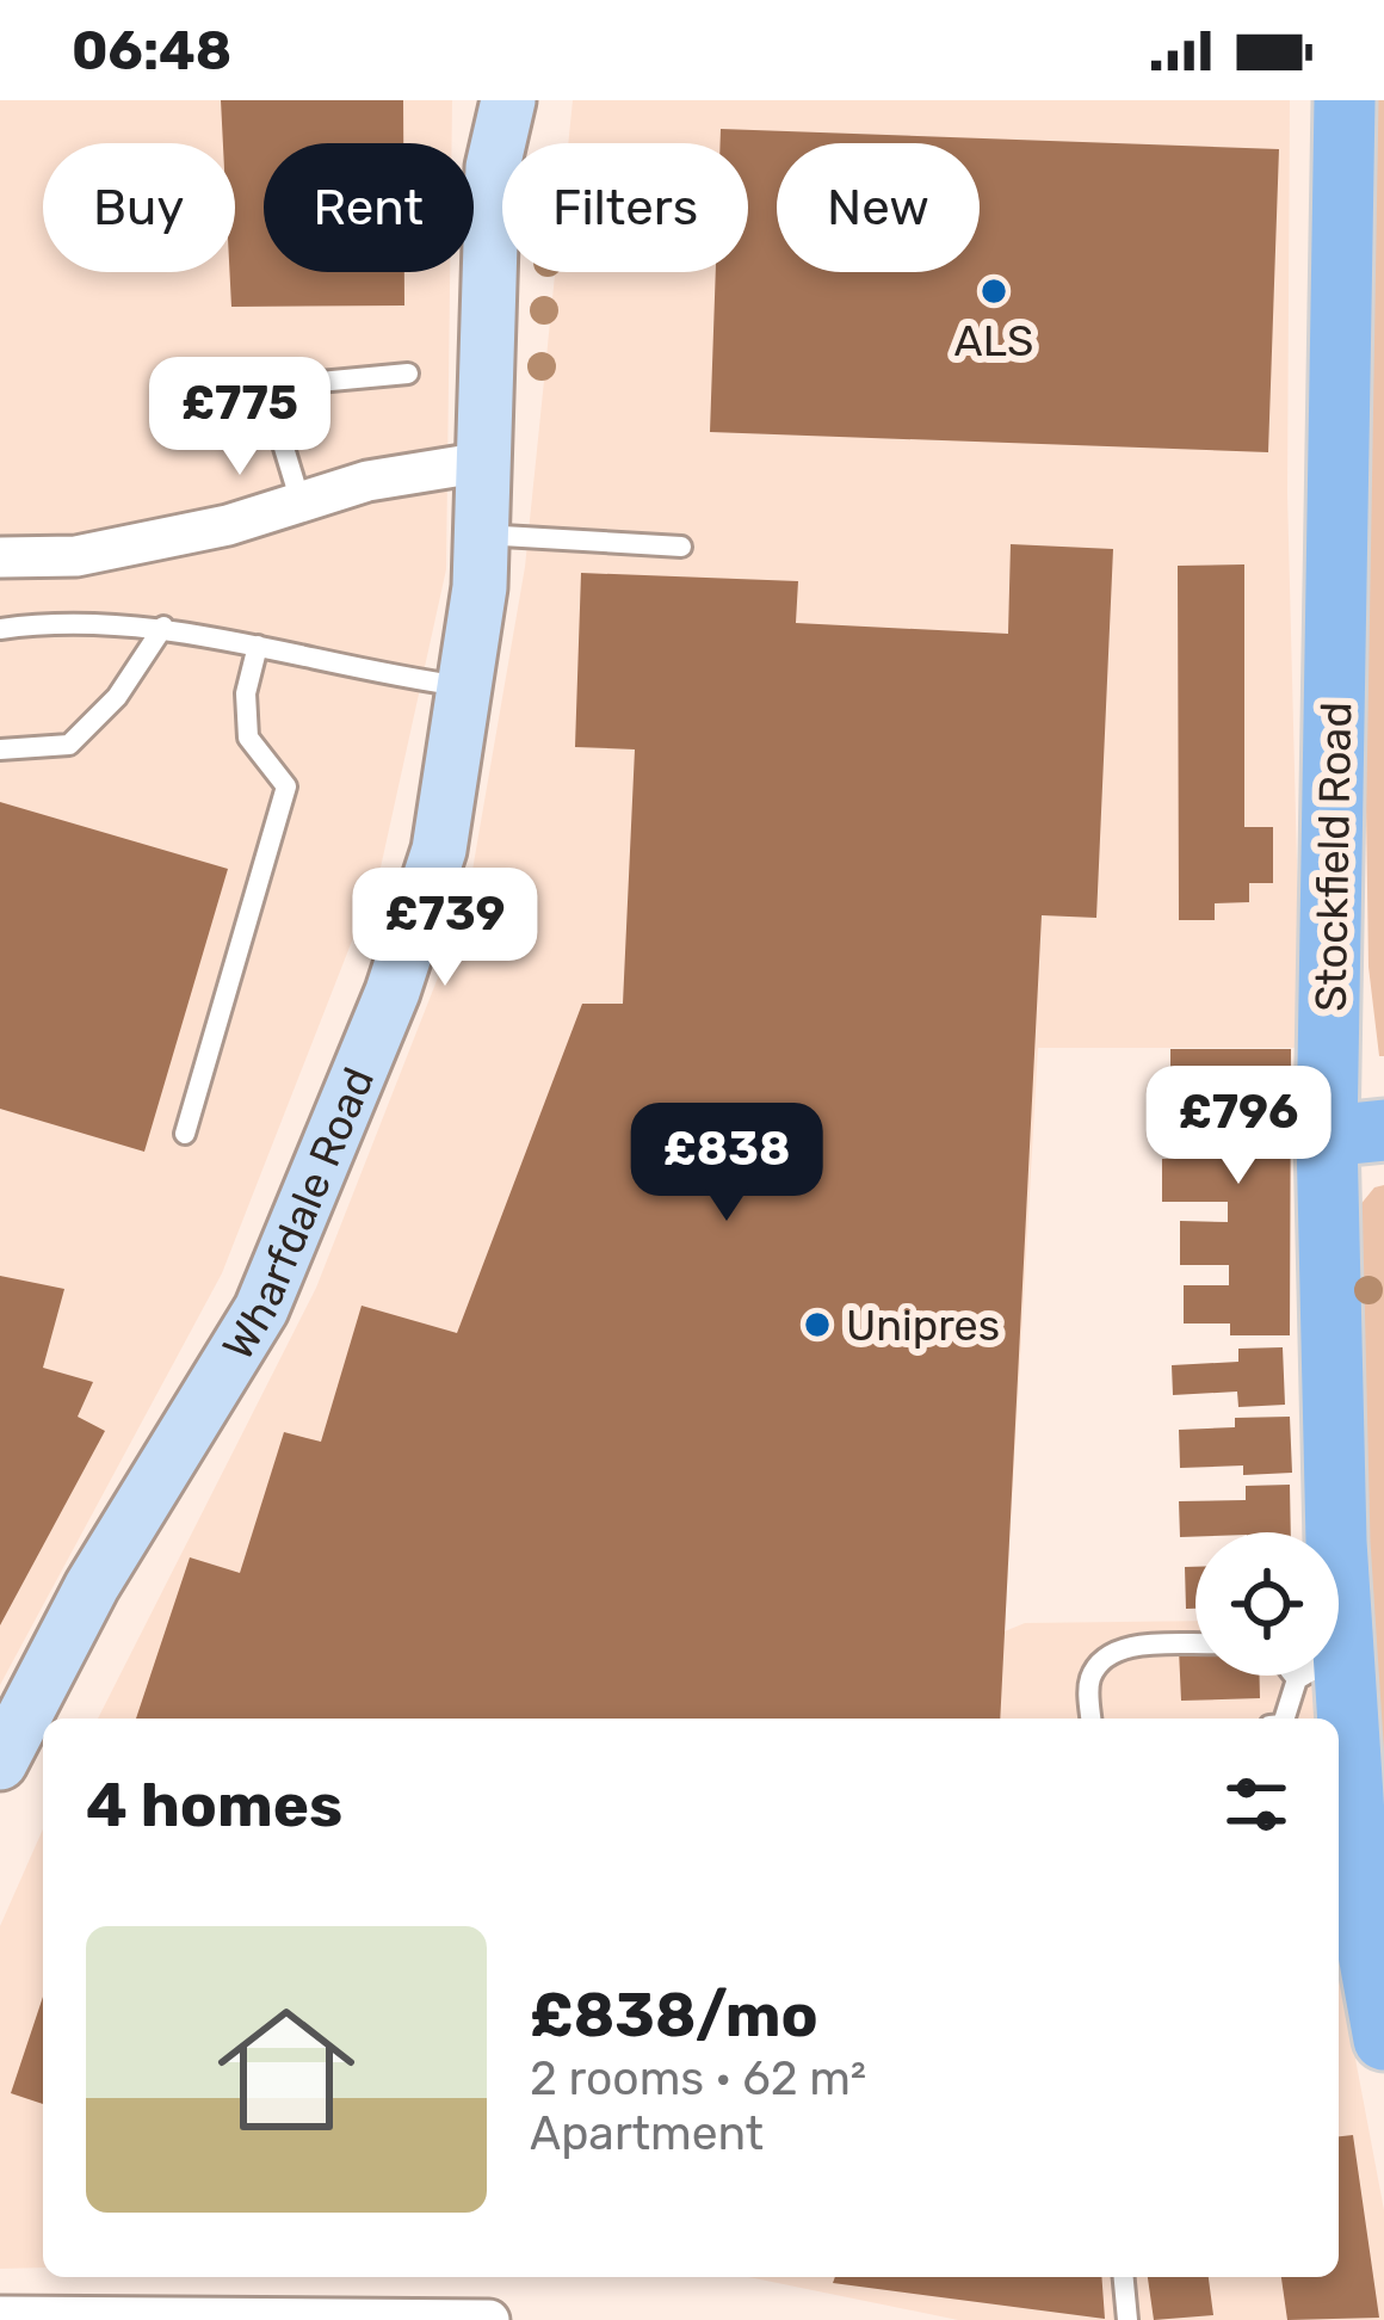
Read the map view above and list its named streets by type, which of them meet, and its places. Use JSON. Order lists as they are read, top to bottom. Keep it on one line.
{"streets":{"main road":["Stockfield Road","Wharfdale Road"]},"places":["ALS","Unipres"],"page":{"status":"06:48","chip":["Buy","Rent","Filters","New"],"price":["£775","£739","£796","£838"],"heading":"4 homes","list":[{"name":"£838/mo","note":"2 rooms · 62 m² · Apartment"}]}}
